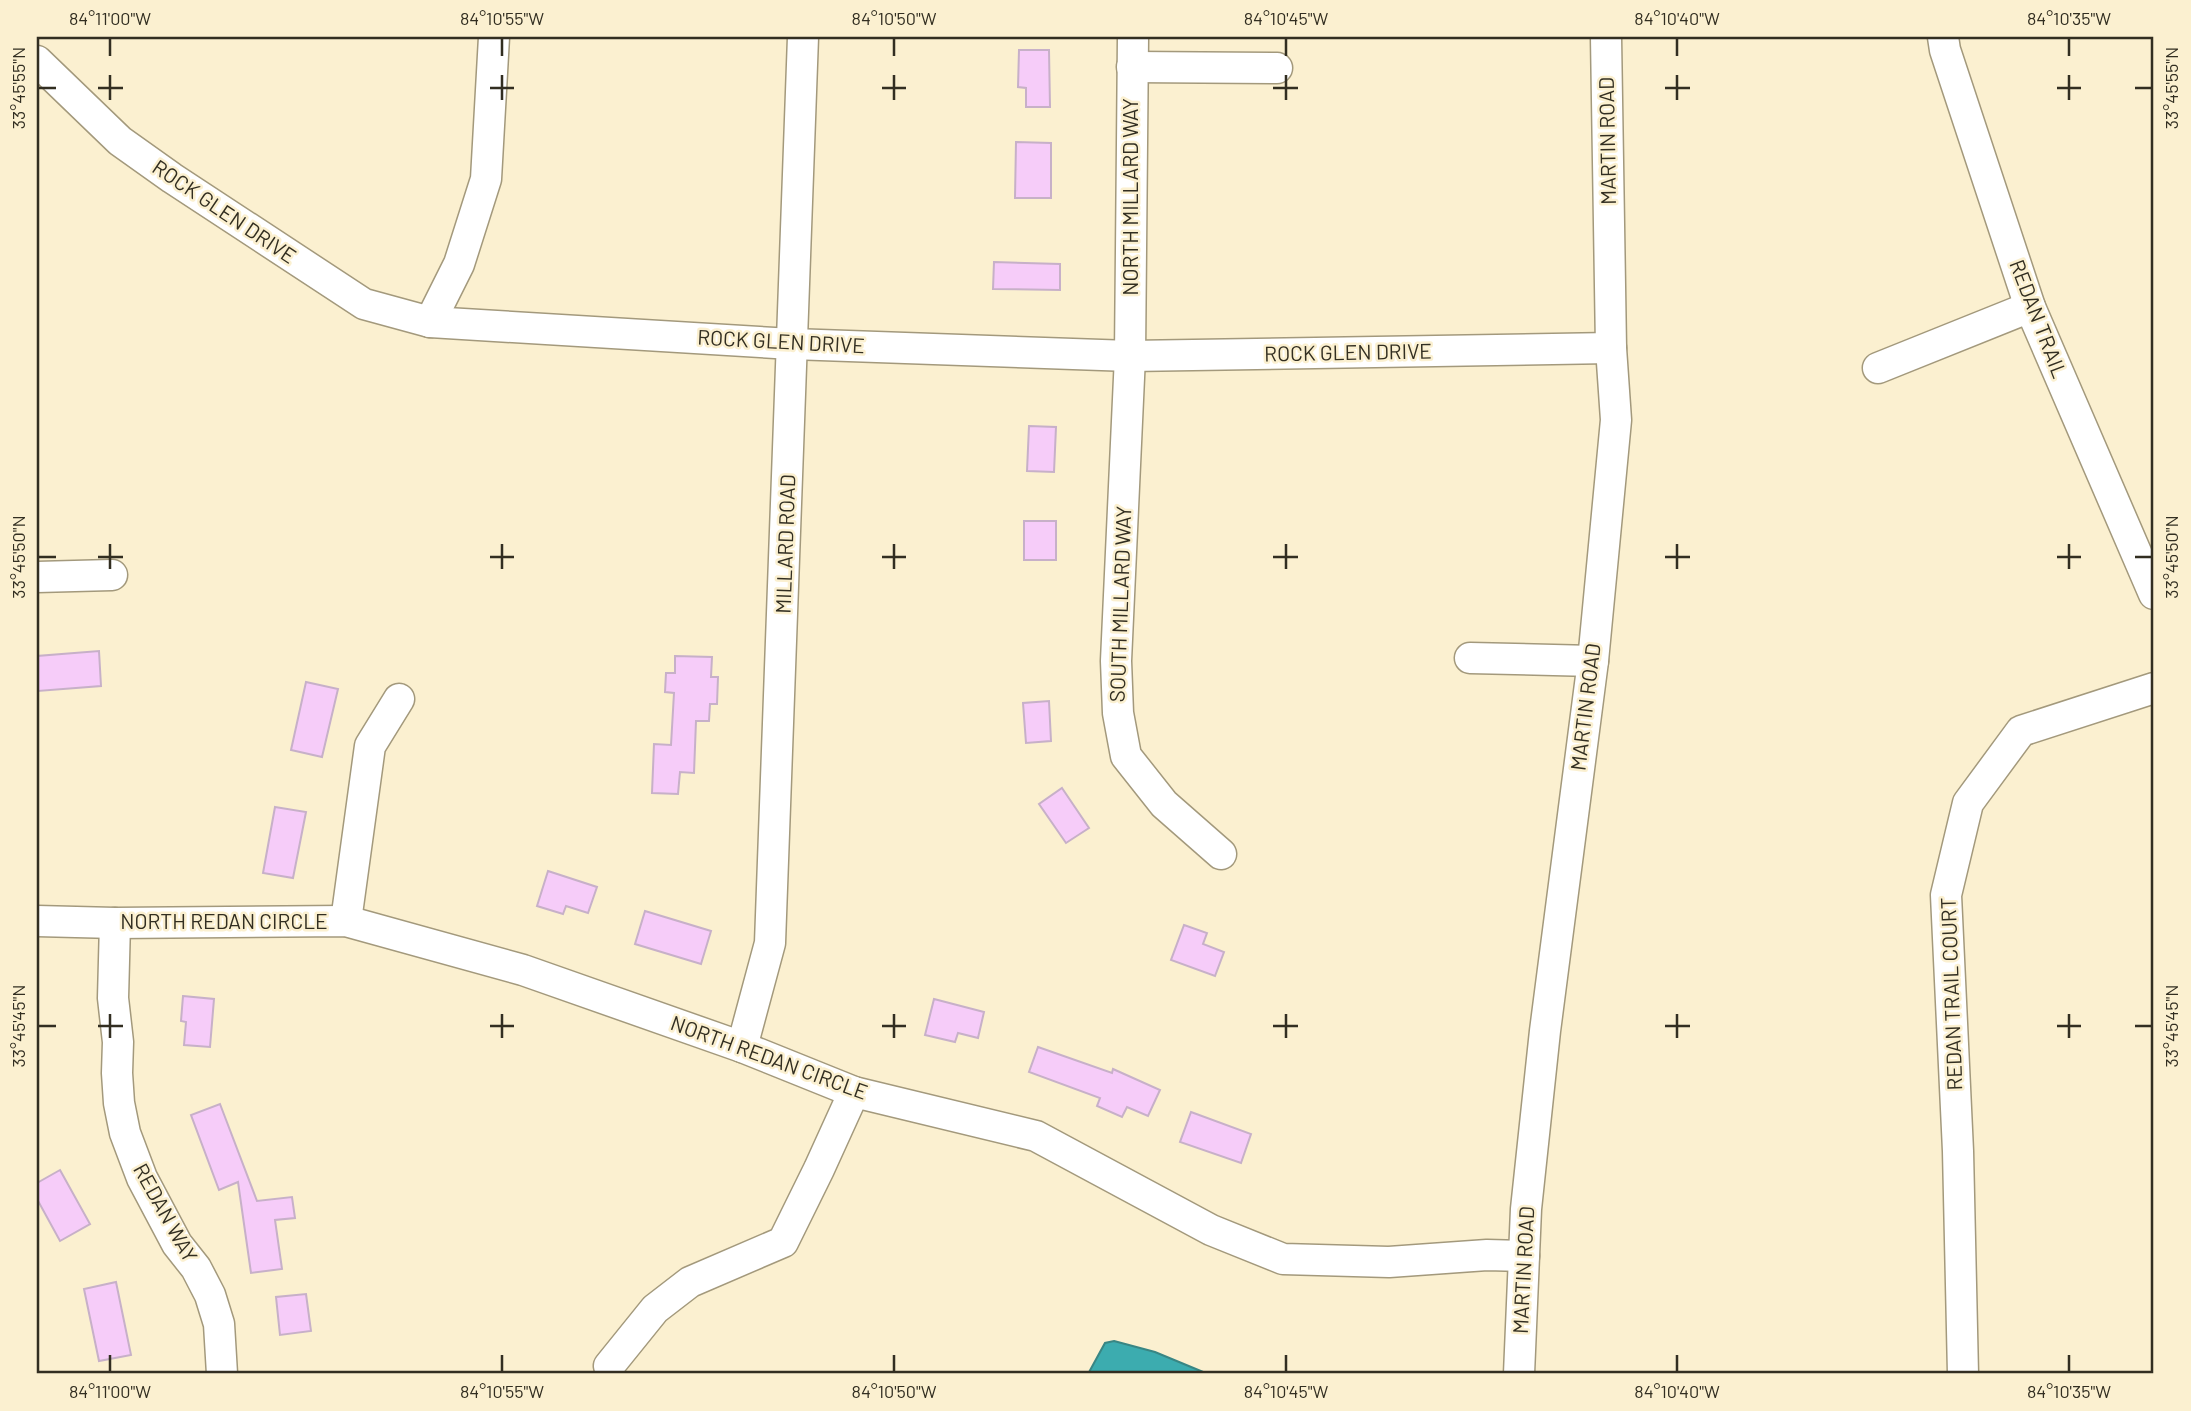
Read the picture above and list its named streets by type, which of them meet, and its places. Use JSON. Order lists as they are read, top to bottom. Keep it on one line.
{"streets":{"street":["MARTIN ROAD","NORTH MILLARD WAY","ROCK GLEN DRIVE","REDAN TRAIL","MILLARD ROAD","SOUTH MILLARD WAY","NORTH REDAN CIRCLE","REDAN TRAIL COURT","REDAN WAY"]},"crossings":[["MARTIN ROAD","ROCK GLEN DRIVE"],["MARTIN ROAD","NORTH REDAN CIRCLE"],["NORTH MILLARD WAY","ROCK GLEN DRIVE"],["NORTH MILLARD WAY","SOUTH MILLARD WAY"],["ROCK GLEN DRIVE","MILLARD ROAD"],["ROCK GLEN DRIVE","SOUTH MILLARD WAY"],["MILLARD ROAD","NORTH REDAN CIRCLE"],["NORTH REDAN CIRCLE","REDAN WAY"]],"coordinates":["84°11'00\"W","84°10'55\"W","84°10'50\"W","84°10'45\"W","84°10'40\"W","84°10'35\"W","33°45'55\"N","33°45'50\"N","33°45'45\"N"]}
